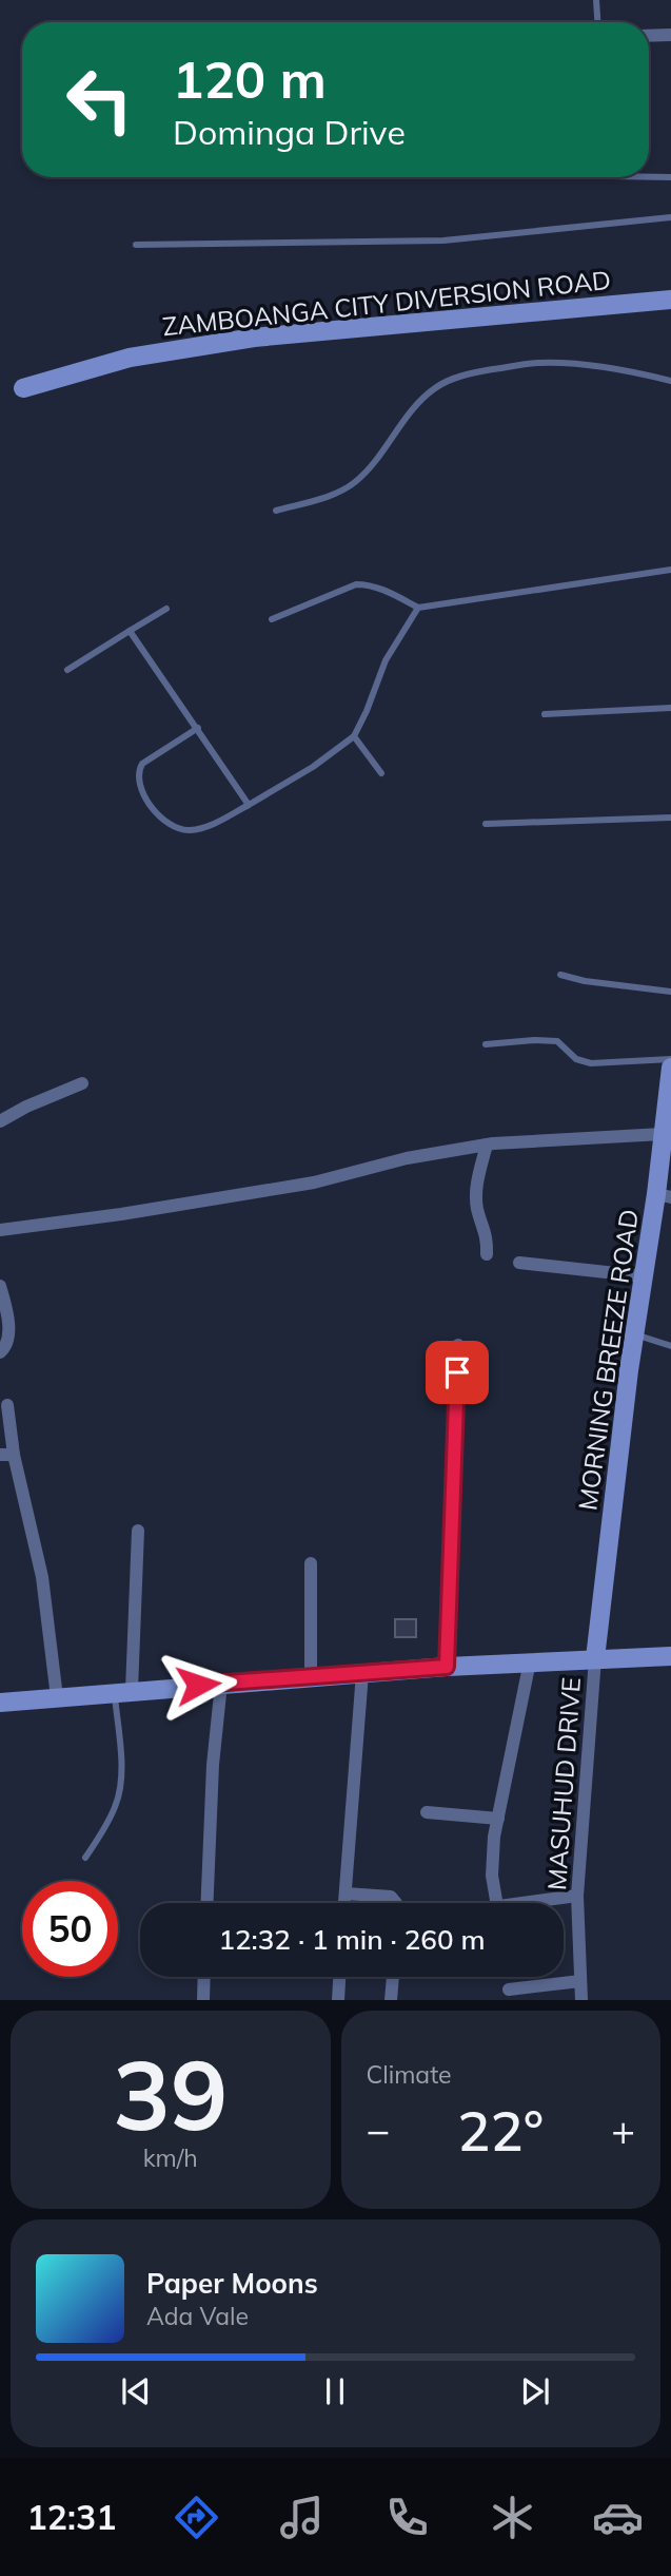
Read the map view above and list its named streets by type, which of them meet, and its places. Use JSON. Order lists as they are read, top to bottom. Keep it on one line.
{"streets":{"main road":["ZAMBOANGA CITY DIVERSION ROAD","MORNING BREEZE ROAD"],"street":["MASUHUD DRIVE"]},"crossings":[["MORNING BREEZE ROAD","MASUHUD DRIVE"]],"page":{"turn":["120 m","Dominga Drive"],"limit":"50","trip":"12:32 · 1 min · 260 m","tile":[["39","km/h"],"Climate"],"heat":["−","22°","+"],"song":["Paper Moons","Ada Vale"],"tabs":"12:31"}}
